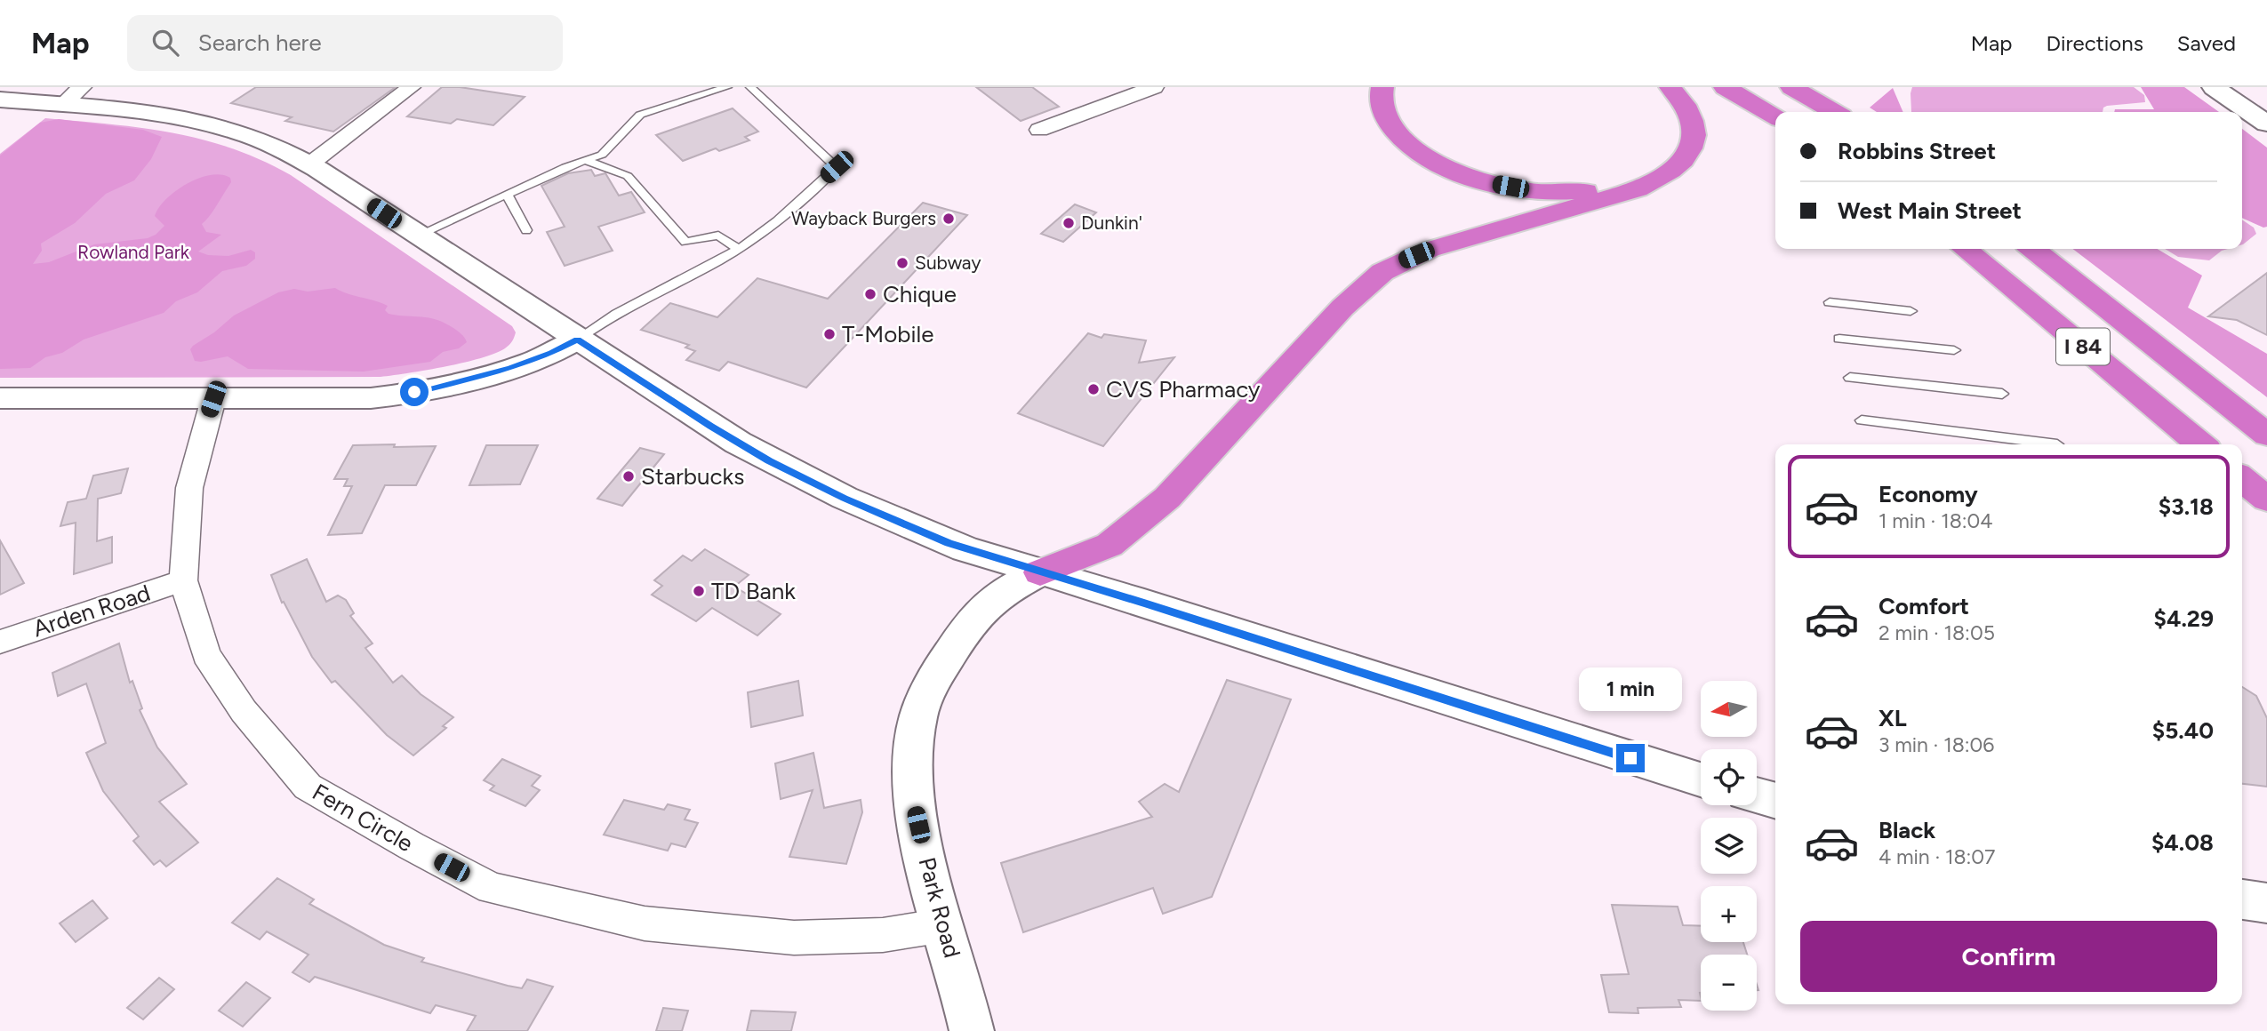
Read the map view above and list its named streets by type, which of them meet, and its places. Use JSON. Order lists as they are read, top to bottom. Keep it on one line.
{"streets":{"highway":["I 84"],"main road":["Park Road"],"street":["Arden Road","Fern Circle"]},"crossings":[["Arden Road","Fern Circle"],["Fern Circle","Park Road"]],"parks":["Rowland Park"],"places":["Wayback Burgers","Dunkin'","Subway","Chique","T-Mobile","CVS Pharmacy","Starbucks","TD Bank"],"north":"left","page":{"header":"Map","search":"Search here","nav":["Map","Directions","Saved"],"banner":["Robbins Street","West Main Street"],"list":[{"name":"Economy","note":"1 min · 18:04","value":"$3.18"},{"name":"Comfort","note":"2 min · 18:05","value":"$4.29"},{"name":"XL","note":"3 min · 18:06","value":"$5.40"},{"name":"Black","note":"4 min · 18:07","value":"$4.08"}],"bubble":"1 min","map_buttons":["+","−"],"buttons":"Confirm"}}
